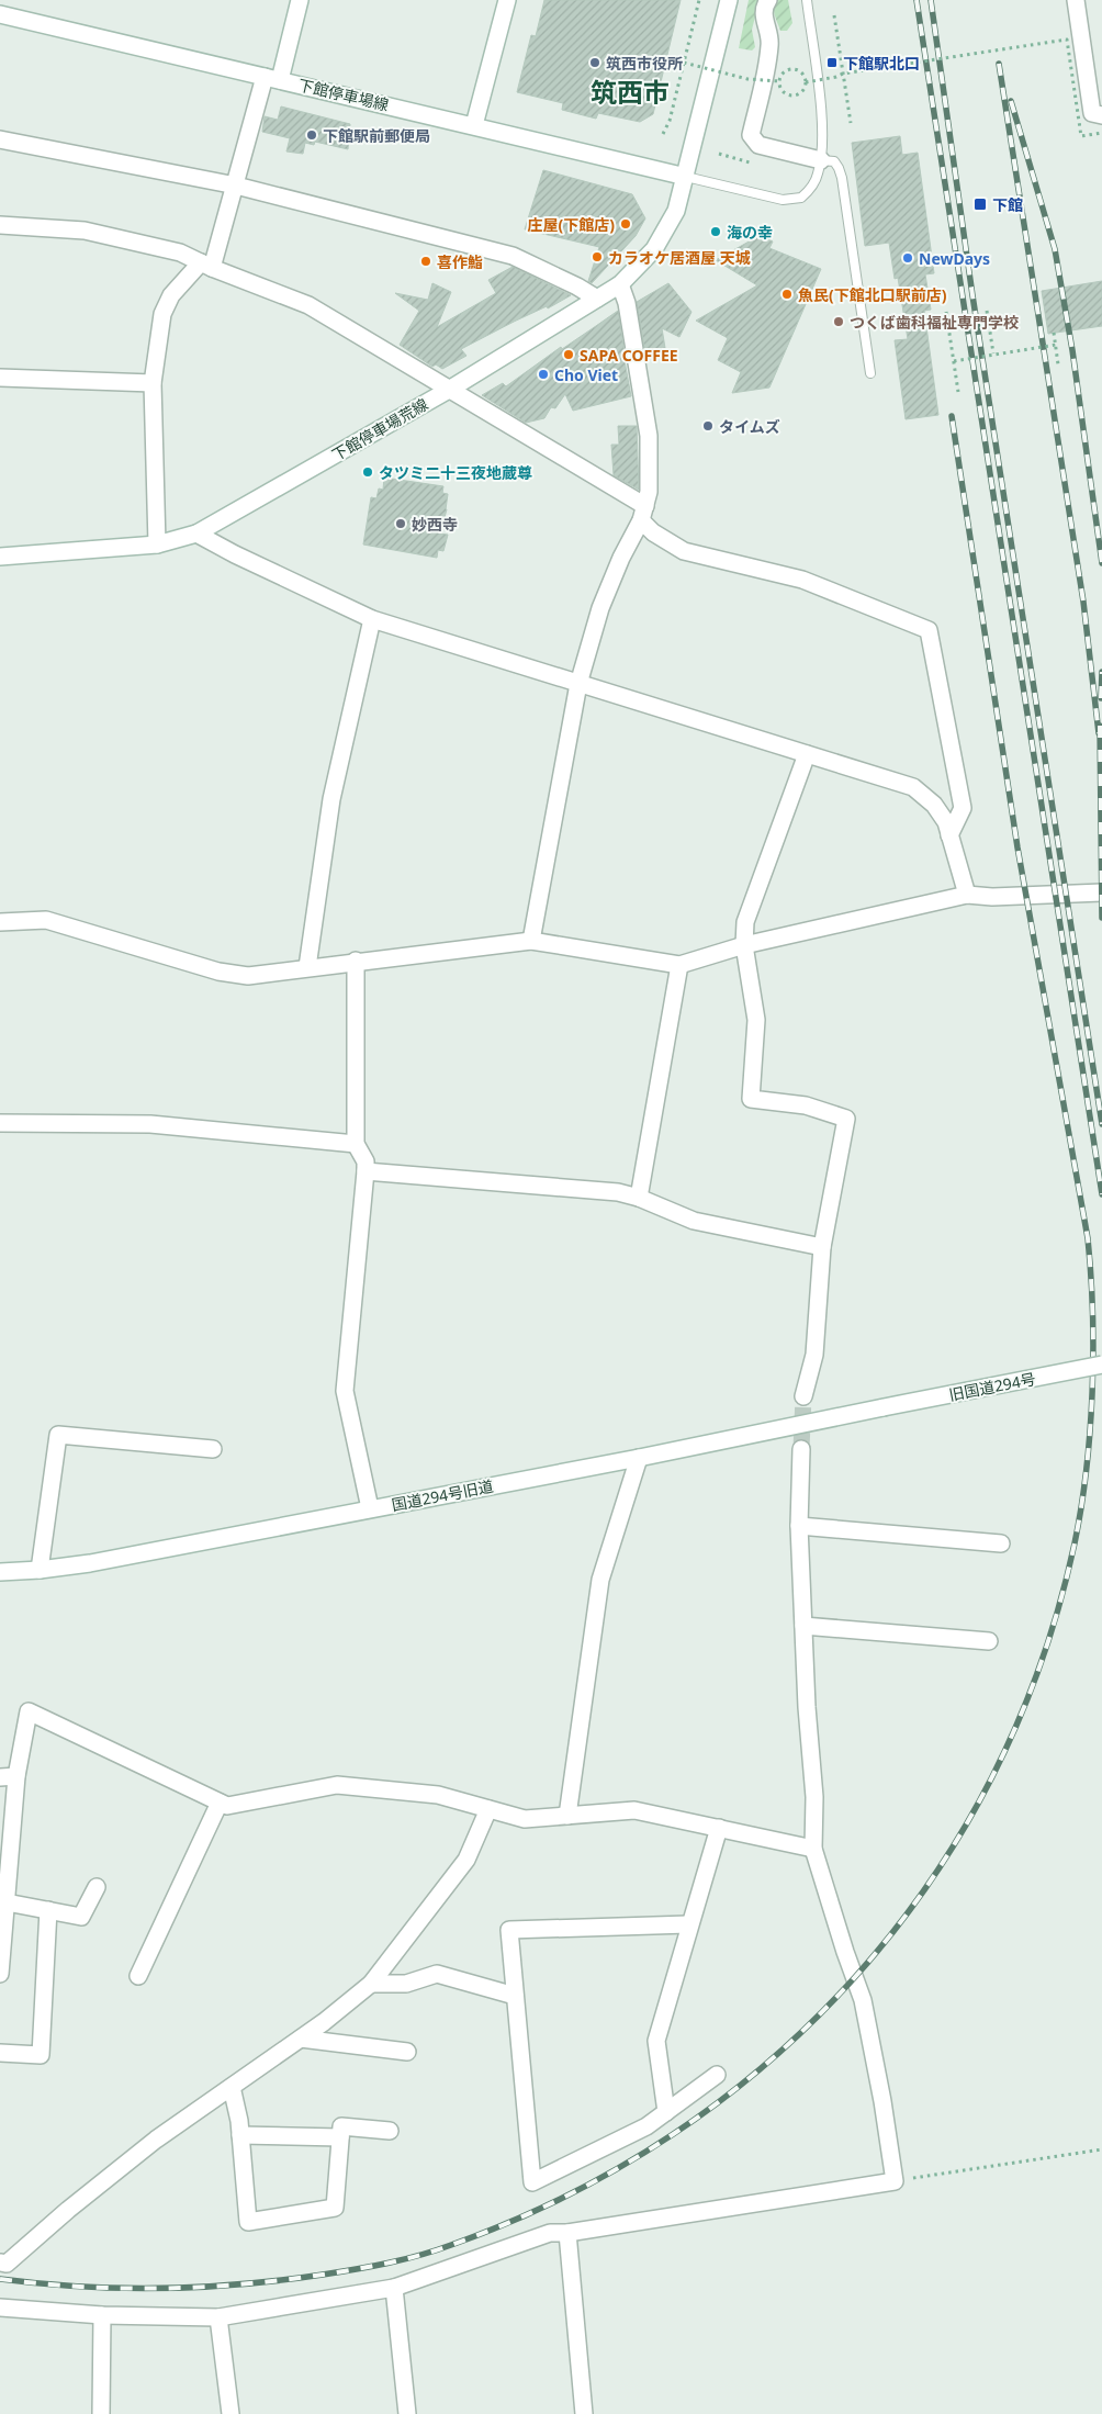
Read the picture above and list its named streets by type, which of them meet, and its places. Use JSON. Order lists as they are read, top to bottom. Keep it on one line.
{"streets":{"street":["下館停車場線","下館停車場荒線","旧国道294号","国道294号旧道"]},"crossings":[["下館停車場線","下館停車場荒線"],["旧国道294号","国道294号旧道"]],"districts":["筑西市"],"places":{"other":["筑西市役所","下館駅前郵便局","庄屋(下館店)","海の幸","カラオケ居酒屋 天城","NewDays","喜作鮨","魚民(下館北口駅前店)","つくば歯科福祉専門学校","SAPA COFFEE","Cho Viet","タイムズ","タツミ二十三夜地蔵尊","妙西寺"],"transit":["下館駅北口","下館"]}}
